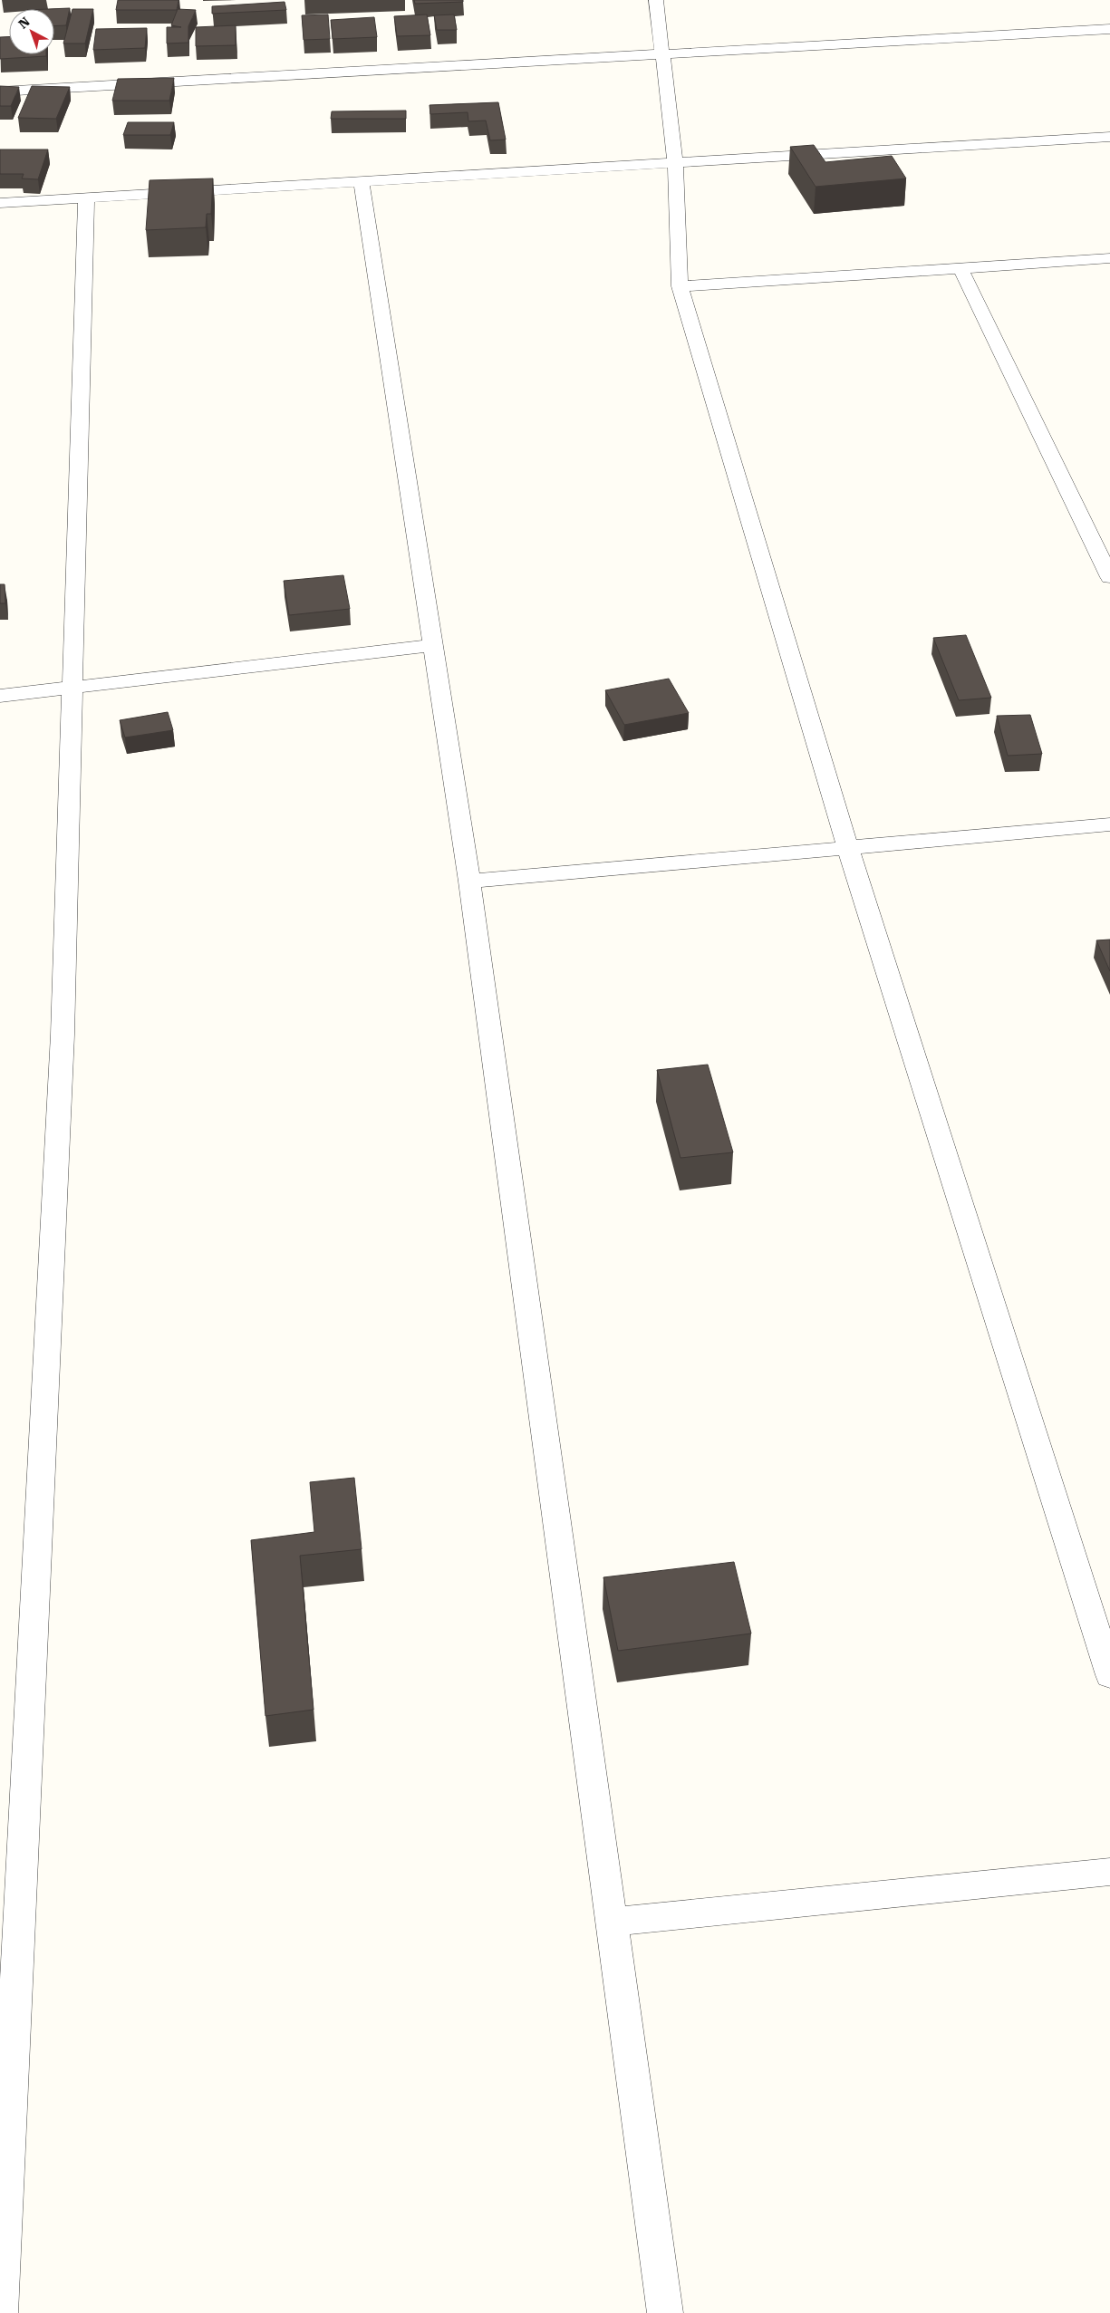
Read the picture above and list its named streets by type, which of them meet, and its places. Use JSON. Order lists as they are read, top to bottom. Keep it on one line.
{"north":"top left"}
